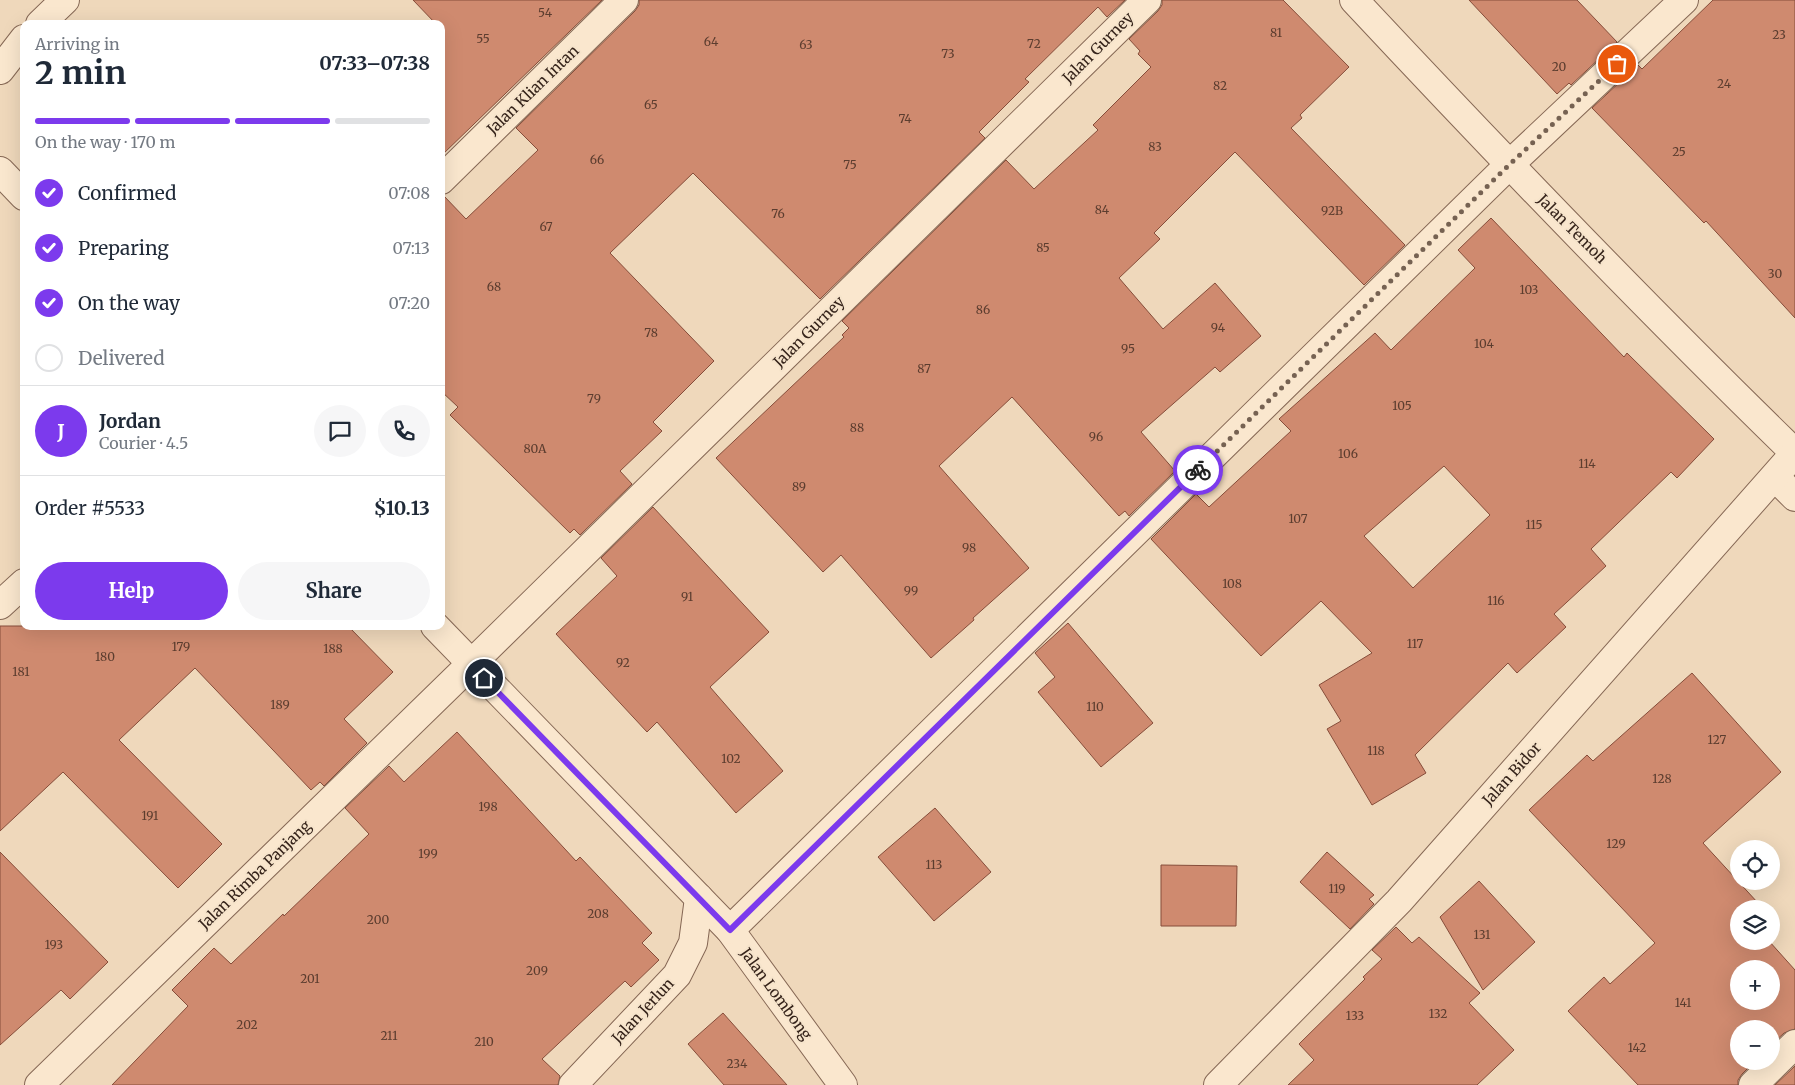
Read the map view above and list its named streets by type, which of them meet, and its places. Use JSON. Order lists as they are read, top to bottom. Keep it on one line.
{"streets":{"street":["Jalan Gurney","Jalan Klian Intan","Jalan Temoh","Jalan Bidor","Jalan Rimba Panjang","Jalan Lombong","Jalan Jerlun"]},"crossings":[["Jalan Gurney","Jalan Rimba Panjang"],["Jalan Gurney","Jalan Lombong"],["Jalan Temoh","Jalan Bidor"],["Jalan Rimba Panjang","Jalan Lombong"],["Jalan Lombong","Jalan Jerlun"]],"house_numbers":["54","81","23","55","64","72","63","73","20","24","82","65","74","83","25","66","75","84","92B","76","67","85","30","68","103","86","94","78","104","95","87","79","105","88","96","80A","106","114","89","107","115","98","108","99","91","116","117","179","188","180","92","181","189","110","127","118","102","128","198","191","129","199","113","119","208","200","131","193","209","201","141","132","133","202","211","210","142","234"],"page":{"heading":["2 min","Arriving in","07:33–07:38"],"panel":["Jordan","Courier · 4.5","Order #5533","$10.13"],"bar":"On the way · 170 m","list":[["Confirmed","07:08"],["Preparing","07:13"],["On the way","07:20"],"Delivered"],"round":"J","buttons":["Help","Share"],"map_buttons":["+","−"]}}
